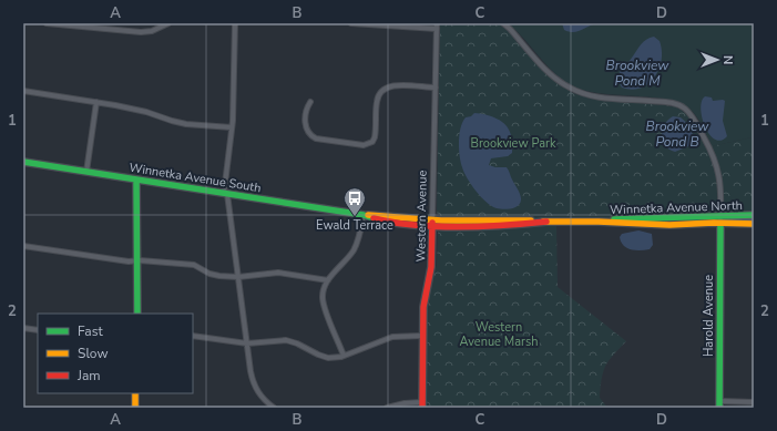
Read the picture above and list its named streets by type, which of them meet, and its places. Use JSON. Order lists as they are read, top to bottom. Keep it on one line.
{"streets":{"street":["Winnetka Avenue South","Winnetka Avenue North","Western Avenue","Harold Avenue"]},"crossings":[["Winnetka Avenue South","Winnetka Avenue North"],["Winnetka Avenue South","Western Avenue"],["Winnetka Avenue North","Western Avenue"],["Winnetka Avenue North","Harold Avenue"]],"water":["Brookview Pond M","Brookview Pond B"],"parks":["Brookview Park","Western Avenue Marsh"],"places":{"bus stop":["Ewald Terrace"]},"legend":["Fast","Slow","Jam"],"north":"right","grid":{"columns":["A","B","C","D"],"rows":["1","2"]}}
